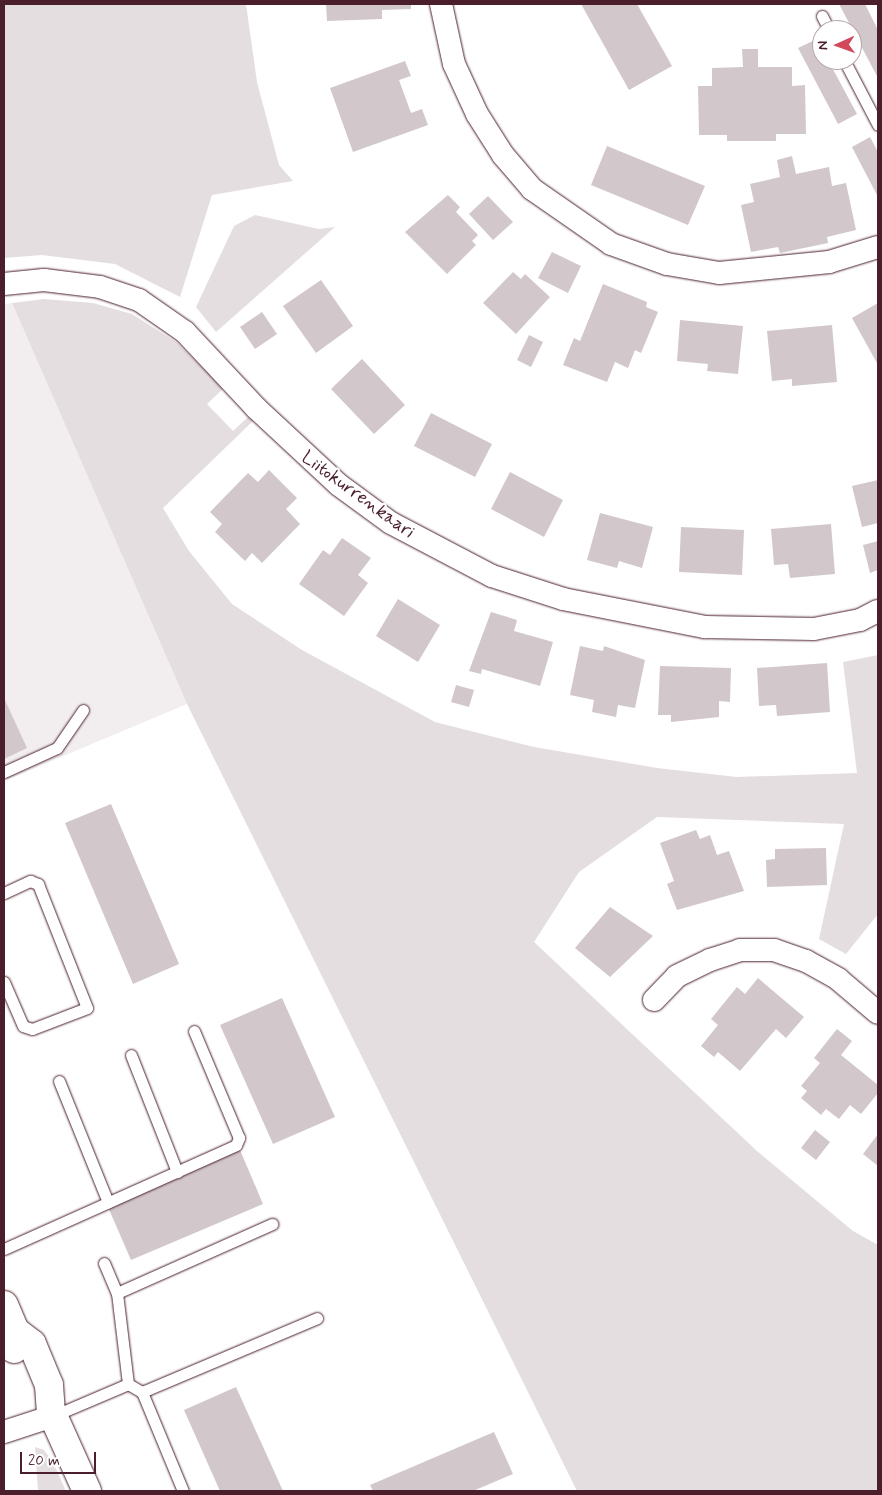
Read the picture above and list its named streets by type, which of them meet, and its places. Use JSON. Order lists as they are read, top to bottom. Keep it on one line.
{"streets":{"street":["Liitokurrenkaari"]},"scale_bar":"20 m","north":"left"}
